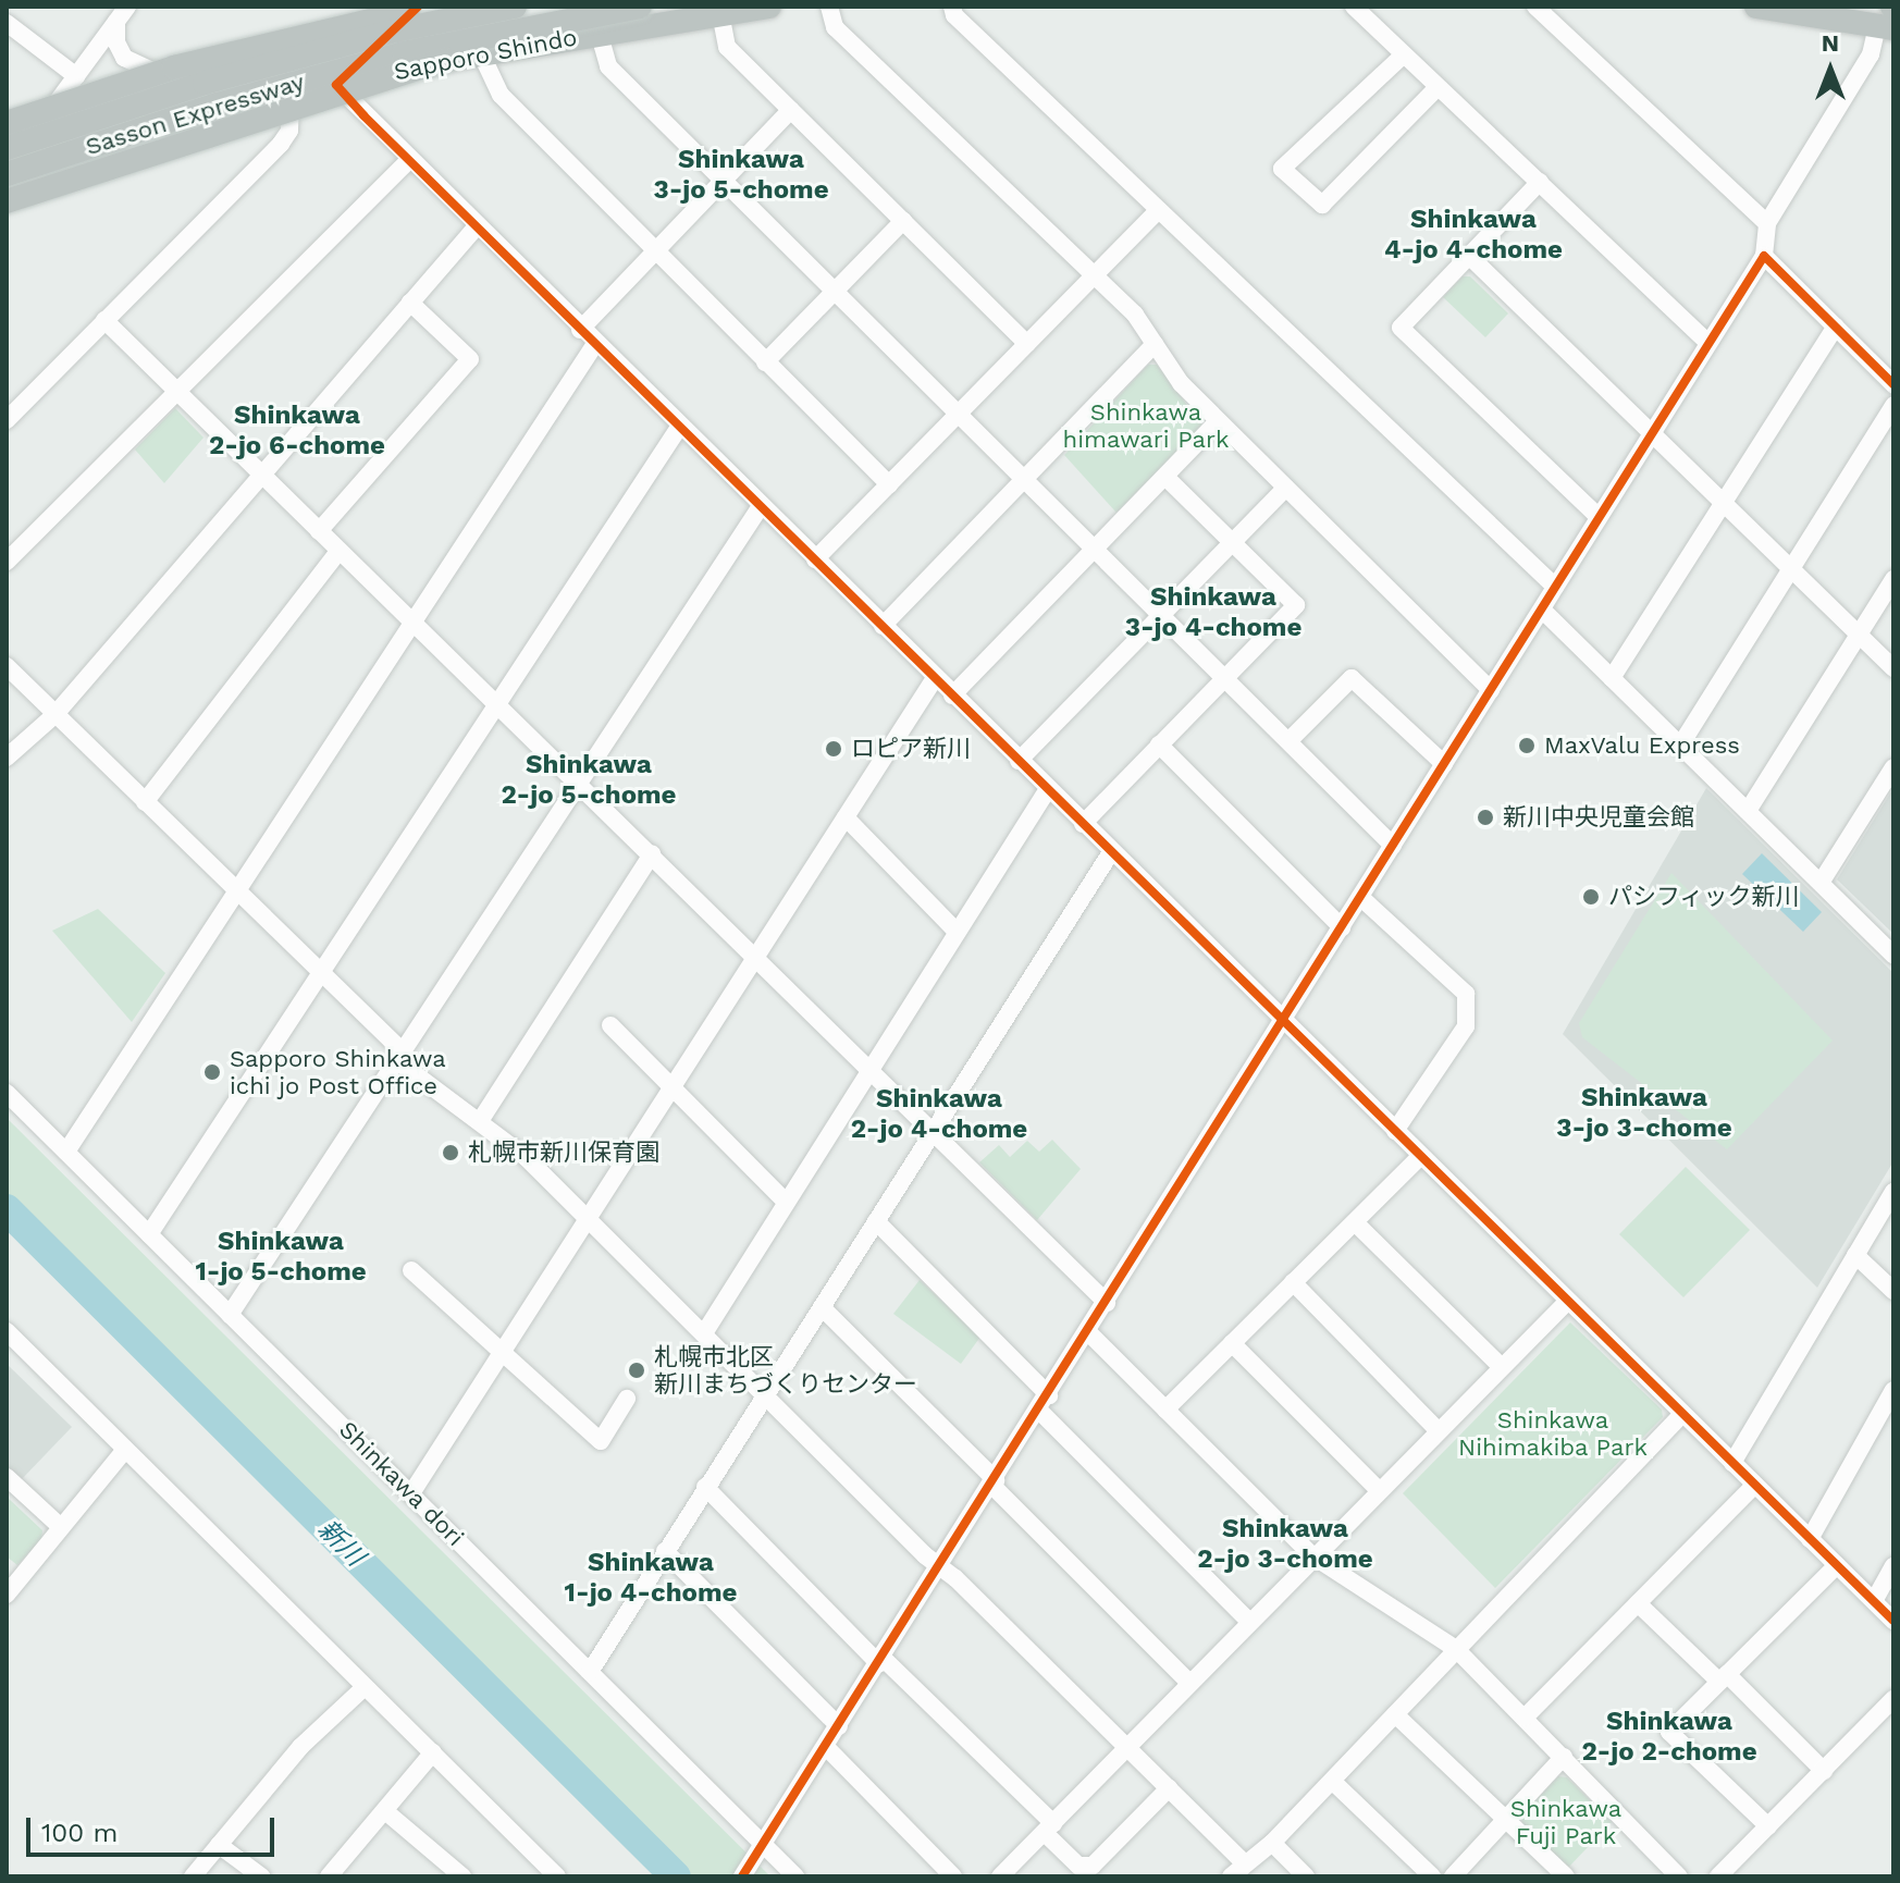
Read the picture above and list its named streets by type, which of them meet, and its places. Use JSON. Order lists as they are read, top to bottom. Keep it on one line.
{"streets":{"highway":["Sapporo Shindo","Sasson Expressway"],"street":["Shinkawa dori"]},"crossings":[["Sapporo Shindo","Sasson Expressway"]],"districts":["Shinkawa 3-jo 5-chome","Shinkawa 4-jo 4-chome","Shinkawa 2-jo 6-chome","Shinkawa 3-jo 4-chome","Shinkawa 2-jo 5-chome","Shinkawa 3-jo 3-chome","Shinkawa 2-jo 4-chome","Shinkawa 1-jo 5-chome","Shinkawa 2-jo 3-chome","Shinkawa 1-jo 4-chome","Shinkawa 2-jo 2-chome"],"water":["新川"],"parks":["Shinkawa himawari Park","Shinkawa Nihimakiba Park","Shinkawa Fuji Park"],"places":["MaxValu Express","ロピア新川","新川中央児童会館","パシフィック新川","Sapporo Shinkawa ichi jo Post Office","札幌市新川保育園","札幌市北区 新川まちづくりセンター"],"scale_bar":"100 m","north":"top"}
